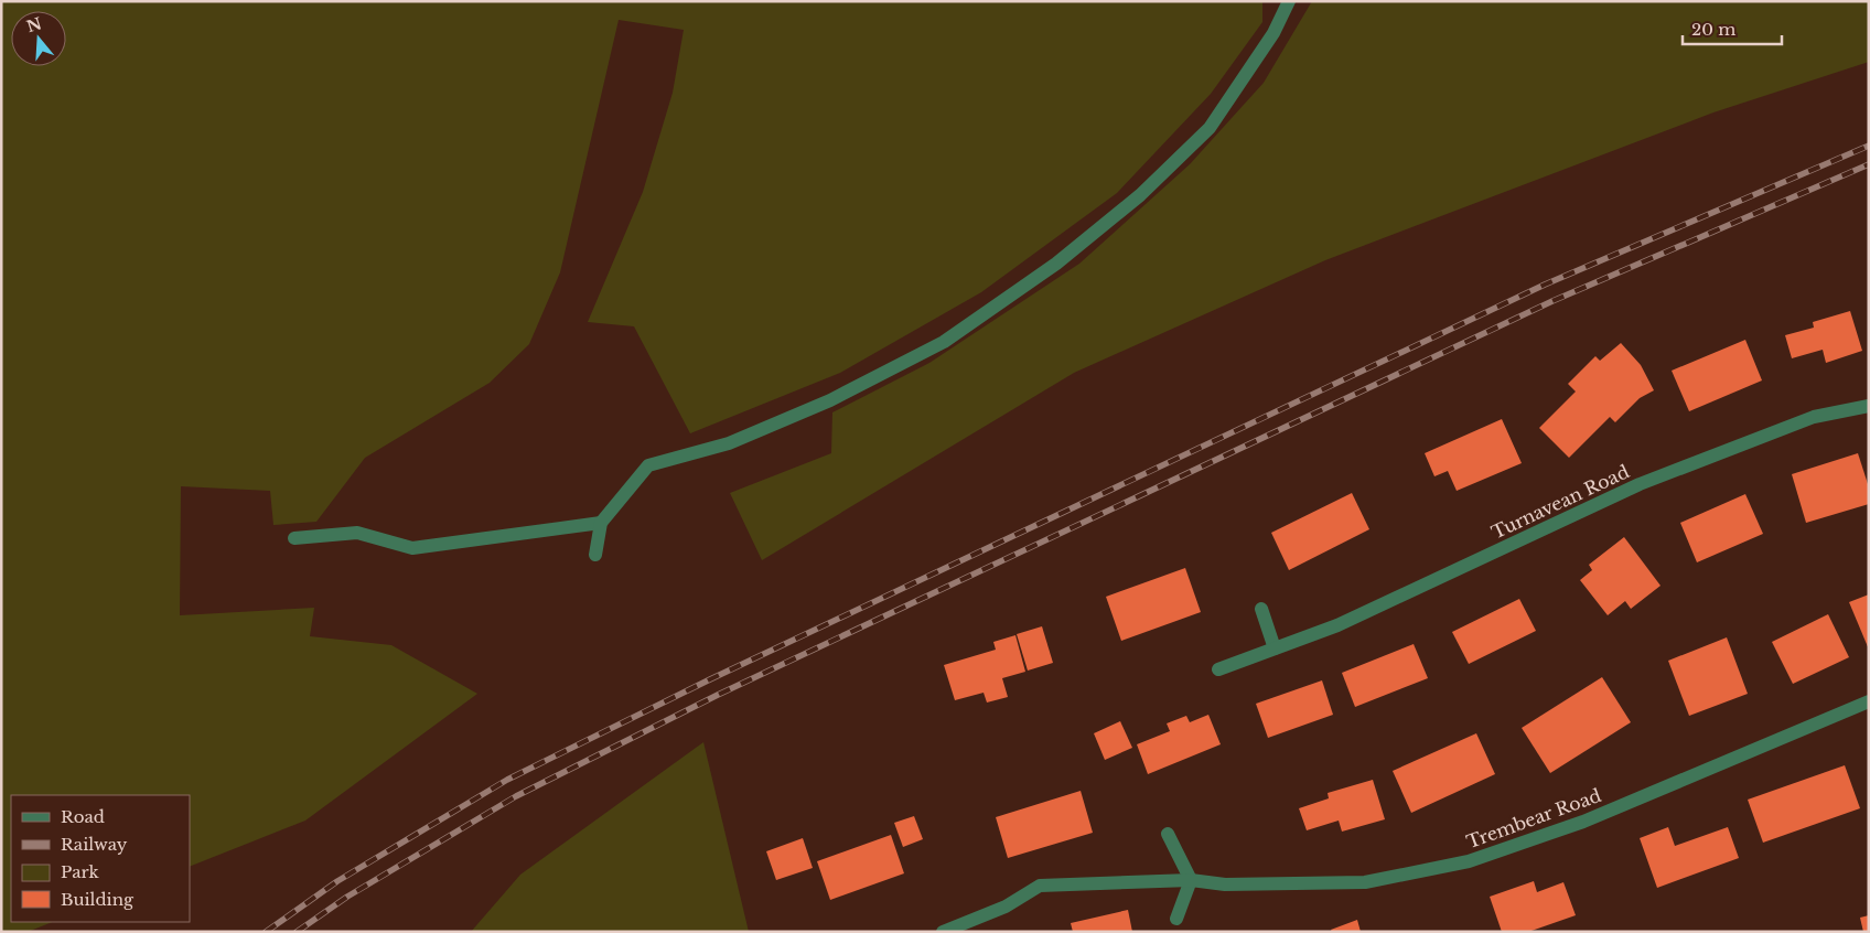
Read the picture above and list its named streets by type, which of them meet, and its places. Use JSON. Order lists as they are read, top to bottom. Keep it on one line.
{"streets":{"street":["Turnavean Road","Trembear Road"]},"legend":["Road","Railway","Park","Building"],"scale_bar":"20 m","north":"top"}
